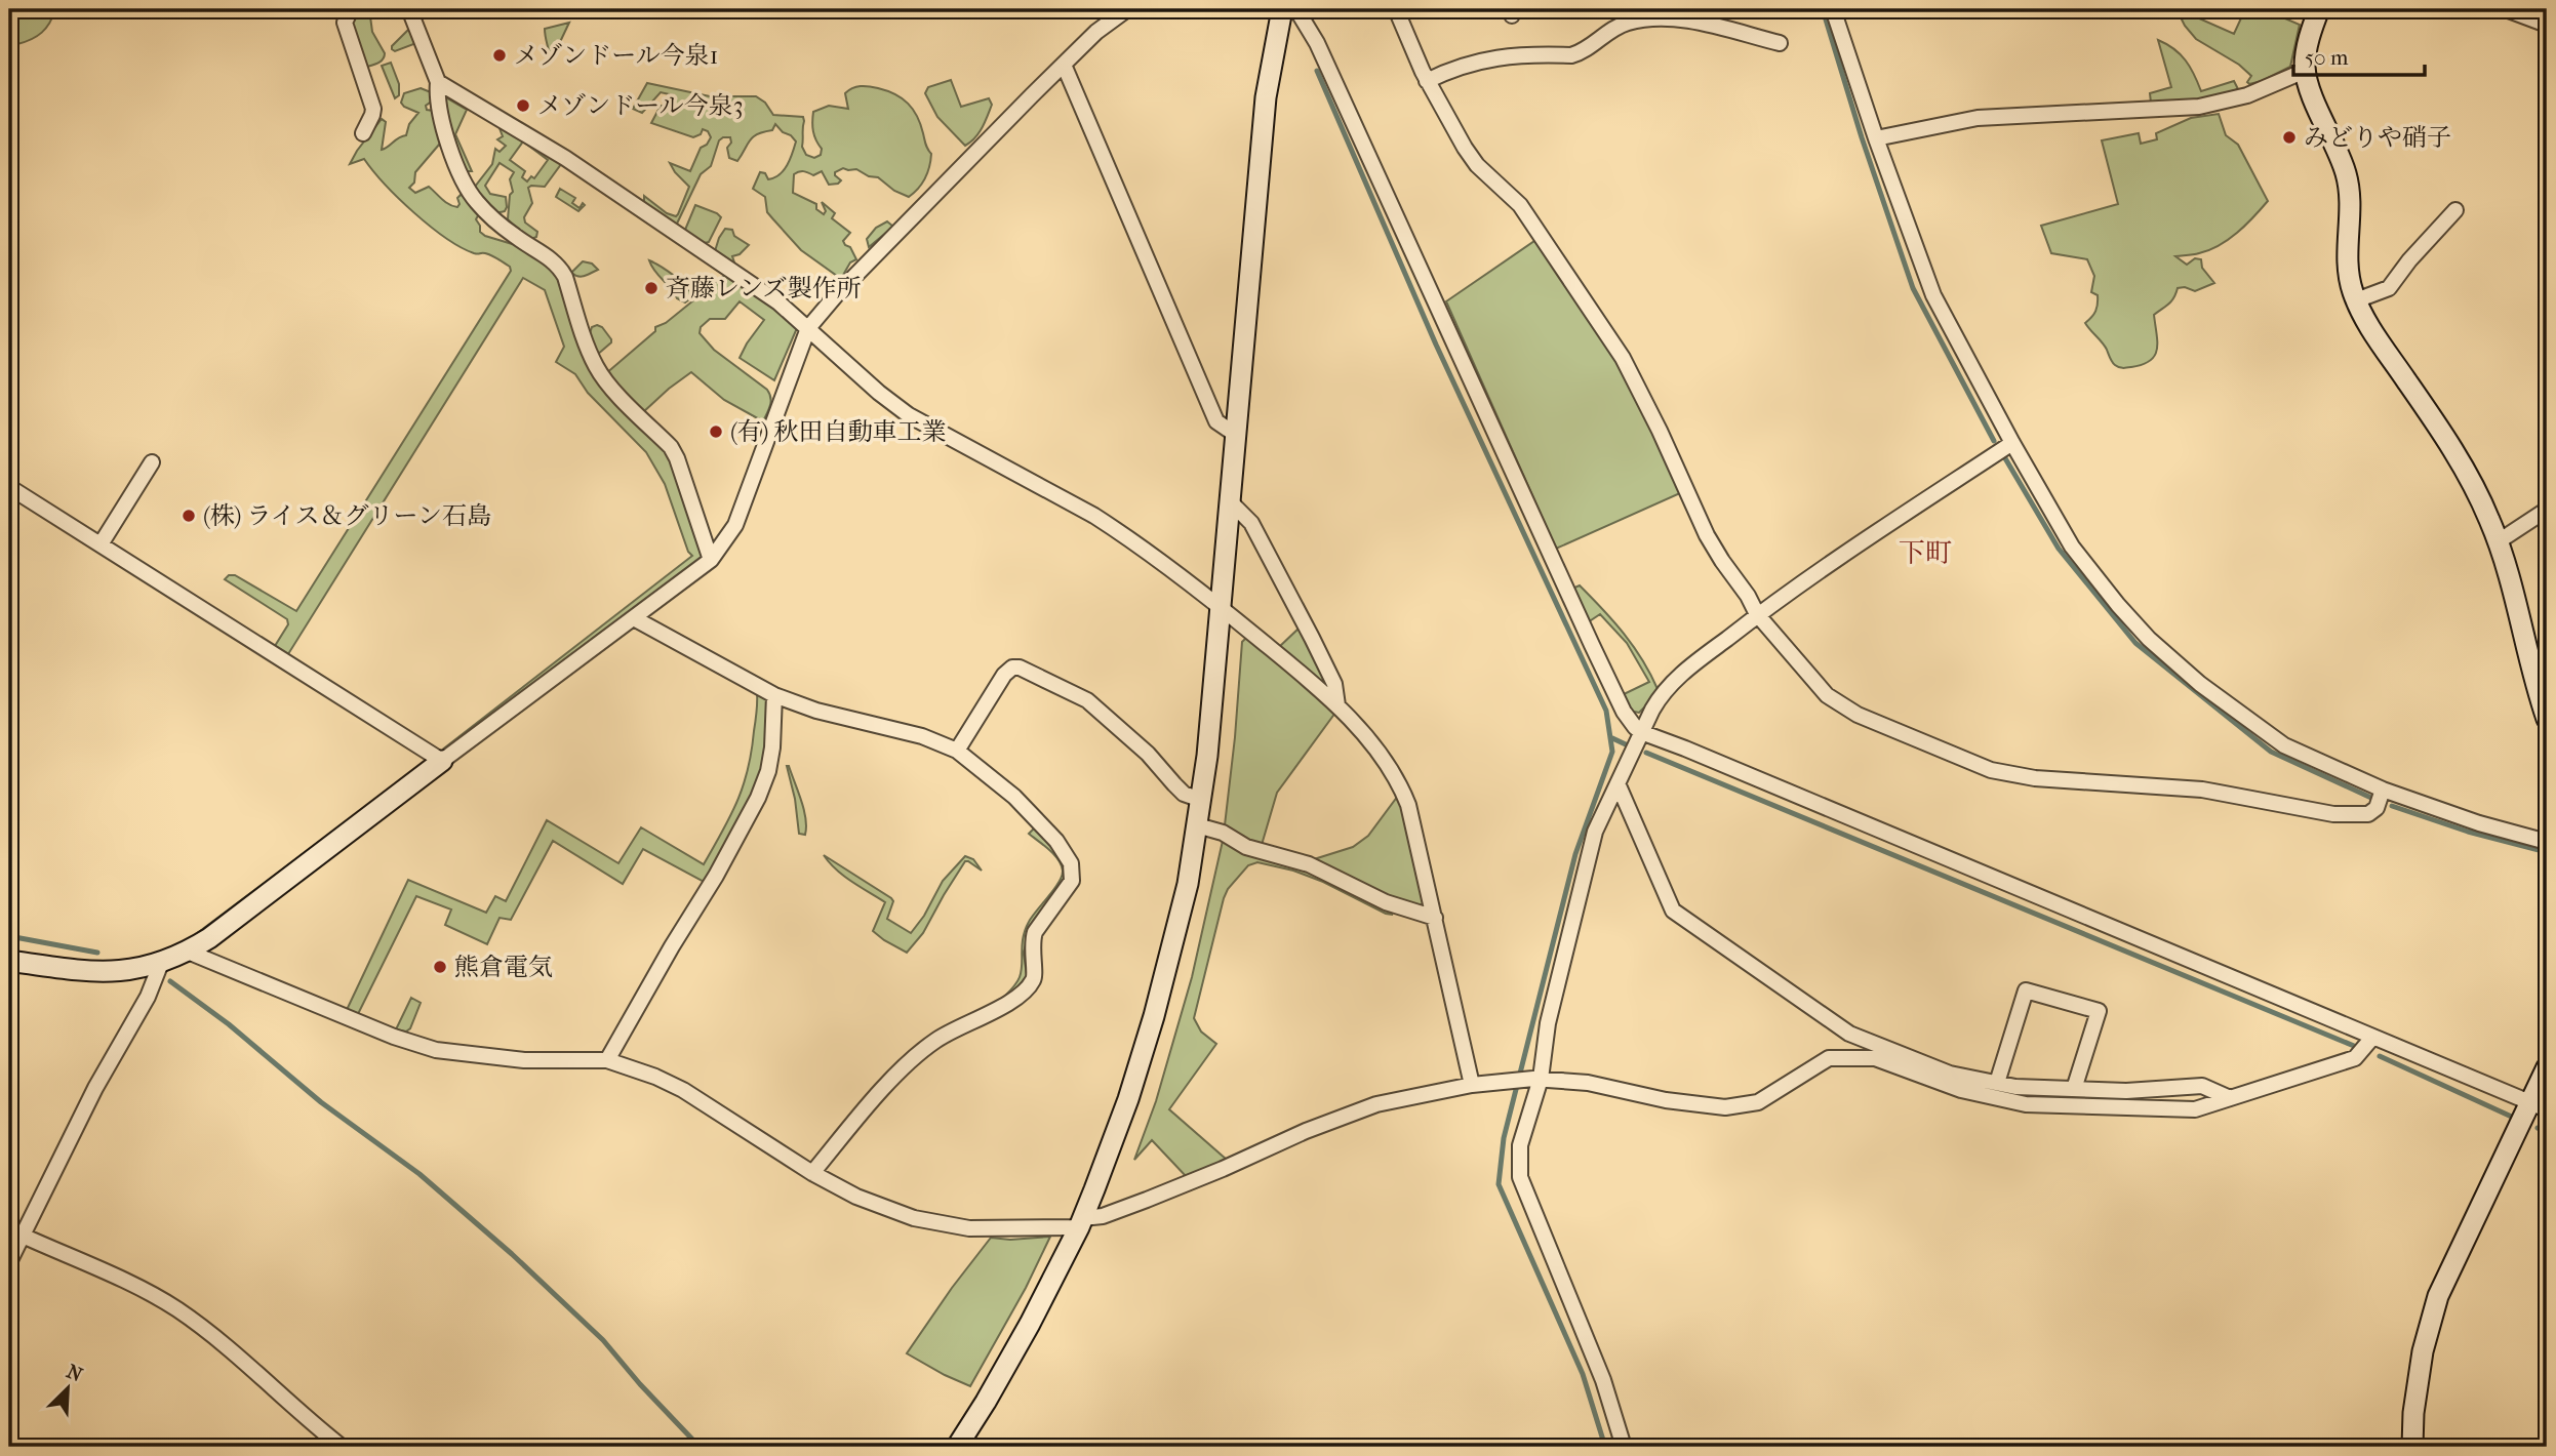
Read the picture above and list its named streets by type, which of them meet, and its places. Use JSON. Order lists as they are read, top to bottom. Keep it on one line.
{"districts":["下町"],"places":["メゾンドール今泉1","メゾンドール今泉3","みどりや硝子","斉藤レンズ製作所","(有) 秋田自動車工業","(株) ライス＆グリーン石島","熊倉電気"],"scale_bar":"50 m","north":"top right"}
